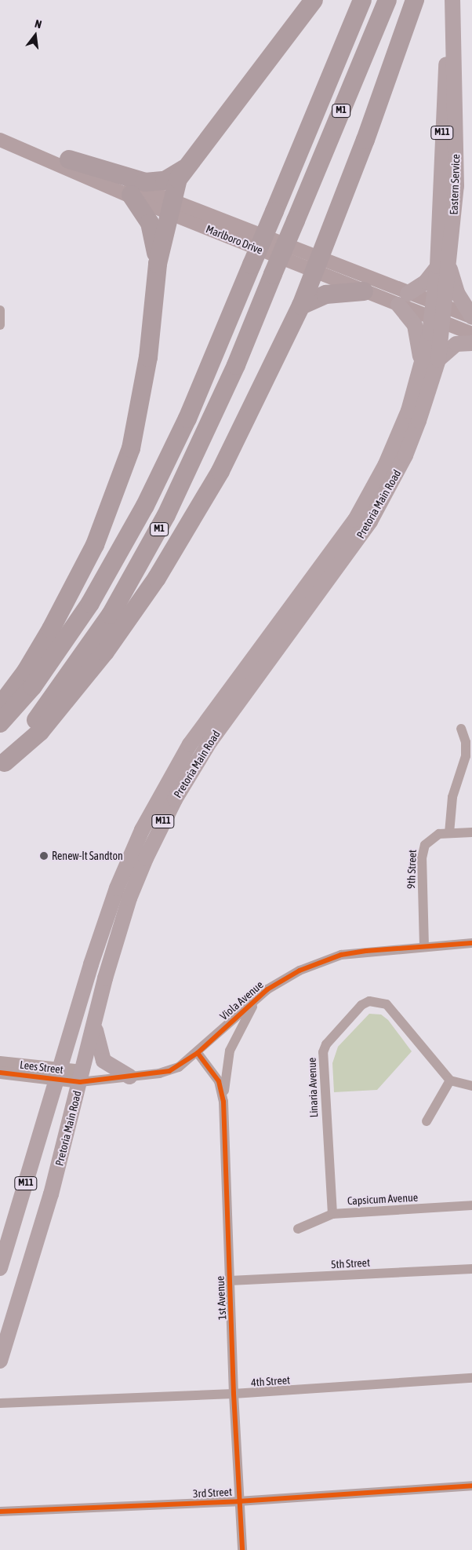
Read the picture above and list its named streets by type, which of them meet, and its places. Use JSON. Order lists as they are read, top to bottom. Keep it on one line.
{"streets":{"highway":["M1"],"main road":["M11","Eastern Service","Marlboro Drive","Pretoria Main Road"],"street":["9th Street","Viola Avenue","Lees Street","Linaria Avenue","Capsicum Avenue","5th Street","1st Avenue","4th Street","3rd Street"]},"crossings":[["Eastern Service","Marlboro Drive"],["Eastern Service","Pretoria Main Road"],["Marlboro Drive","Pretoria Main Road"],["Pretoria Main Road","Viola Avenue"],["Pretoria Main Road","Lees Street"],["9th Street","Viola Avenue"],["Viola Avenue","Lees Street"],["Viola Avenue","1st Avenue"],["Linaria Avenue","Capsicum Avenue"],["5th Street","1st Avenue"],["1st Avenue","4th Street"],["1st Avenue","3rd Street"]],"places":["Renew-It Sandton"],"north":"top"}
